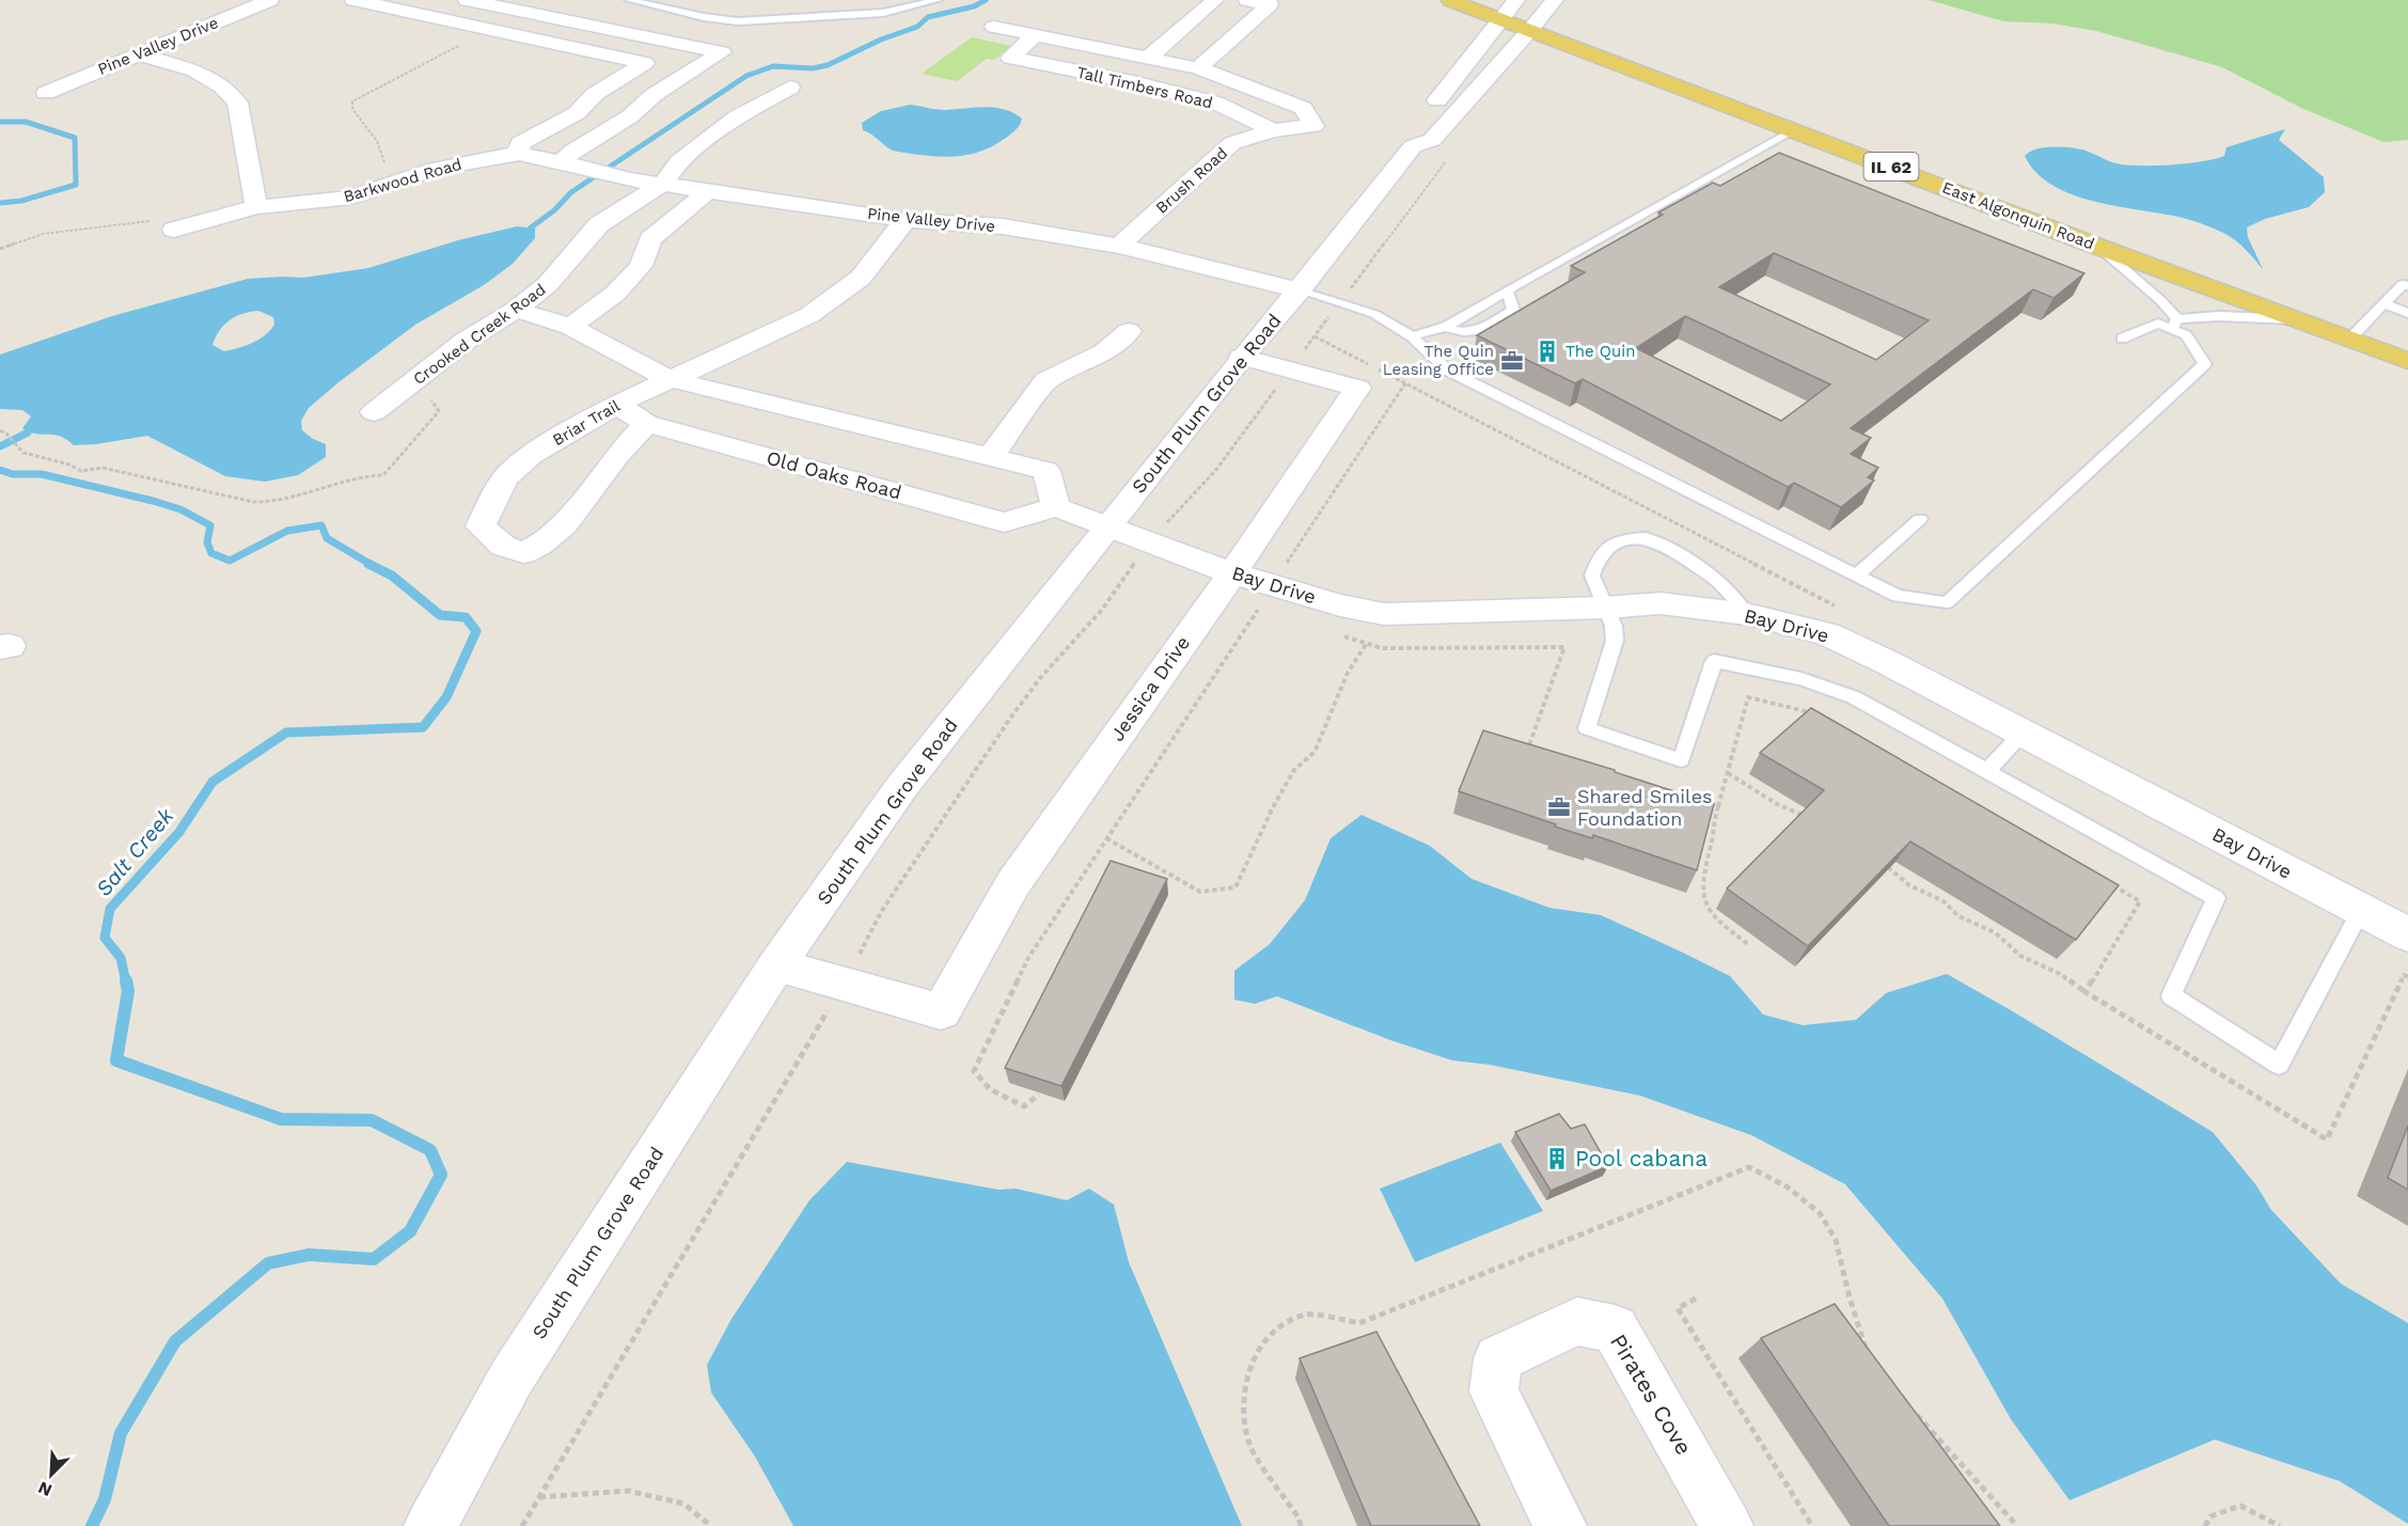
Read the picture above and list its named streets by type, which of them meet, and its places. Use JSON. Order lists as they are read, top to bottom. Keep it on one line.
{"streets":{"main road":["IL 62","East Algonquin Road"],"street":["Pine Valley Drive","Tall Timbers Road","Barkwood Road","Brush Road","Crooked Creek Road","South Plum Grove Road","Briar Trail","Old Oaks Road","Bay Drive","Jessica Drive","Pirates Cove"]},"crossings":[["Pine Valley Drive","Barkwood Road"],["Pine Valley Drive","Brush Road"],["Pine Valley Drive","Crooked Creek Road"],["Pine Valley Drive","South Plum Grove Road"],["Pine Valley Drive","Briar Trail"],["Tall Timbers Road","Brush Road"],["East Algonquin Road","South Plum Grove Road"],["South Plum Grove Road","Bay Drive"],["South Plum Grove Road","Jessica Drive"],["Briar Trail","Old Oaks Road"],["Bay Drive","Jessica Drive"]],"water":["Salt Creek"],"places":{"building":["The Quin","Pool cabana"],"office":["The Quin Leasing Office","Shared Smiles Foundation"]},"north":"bottom left"}
